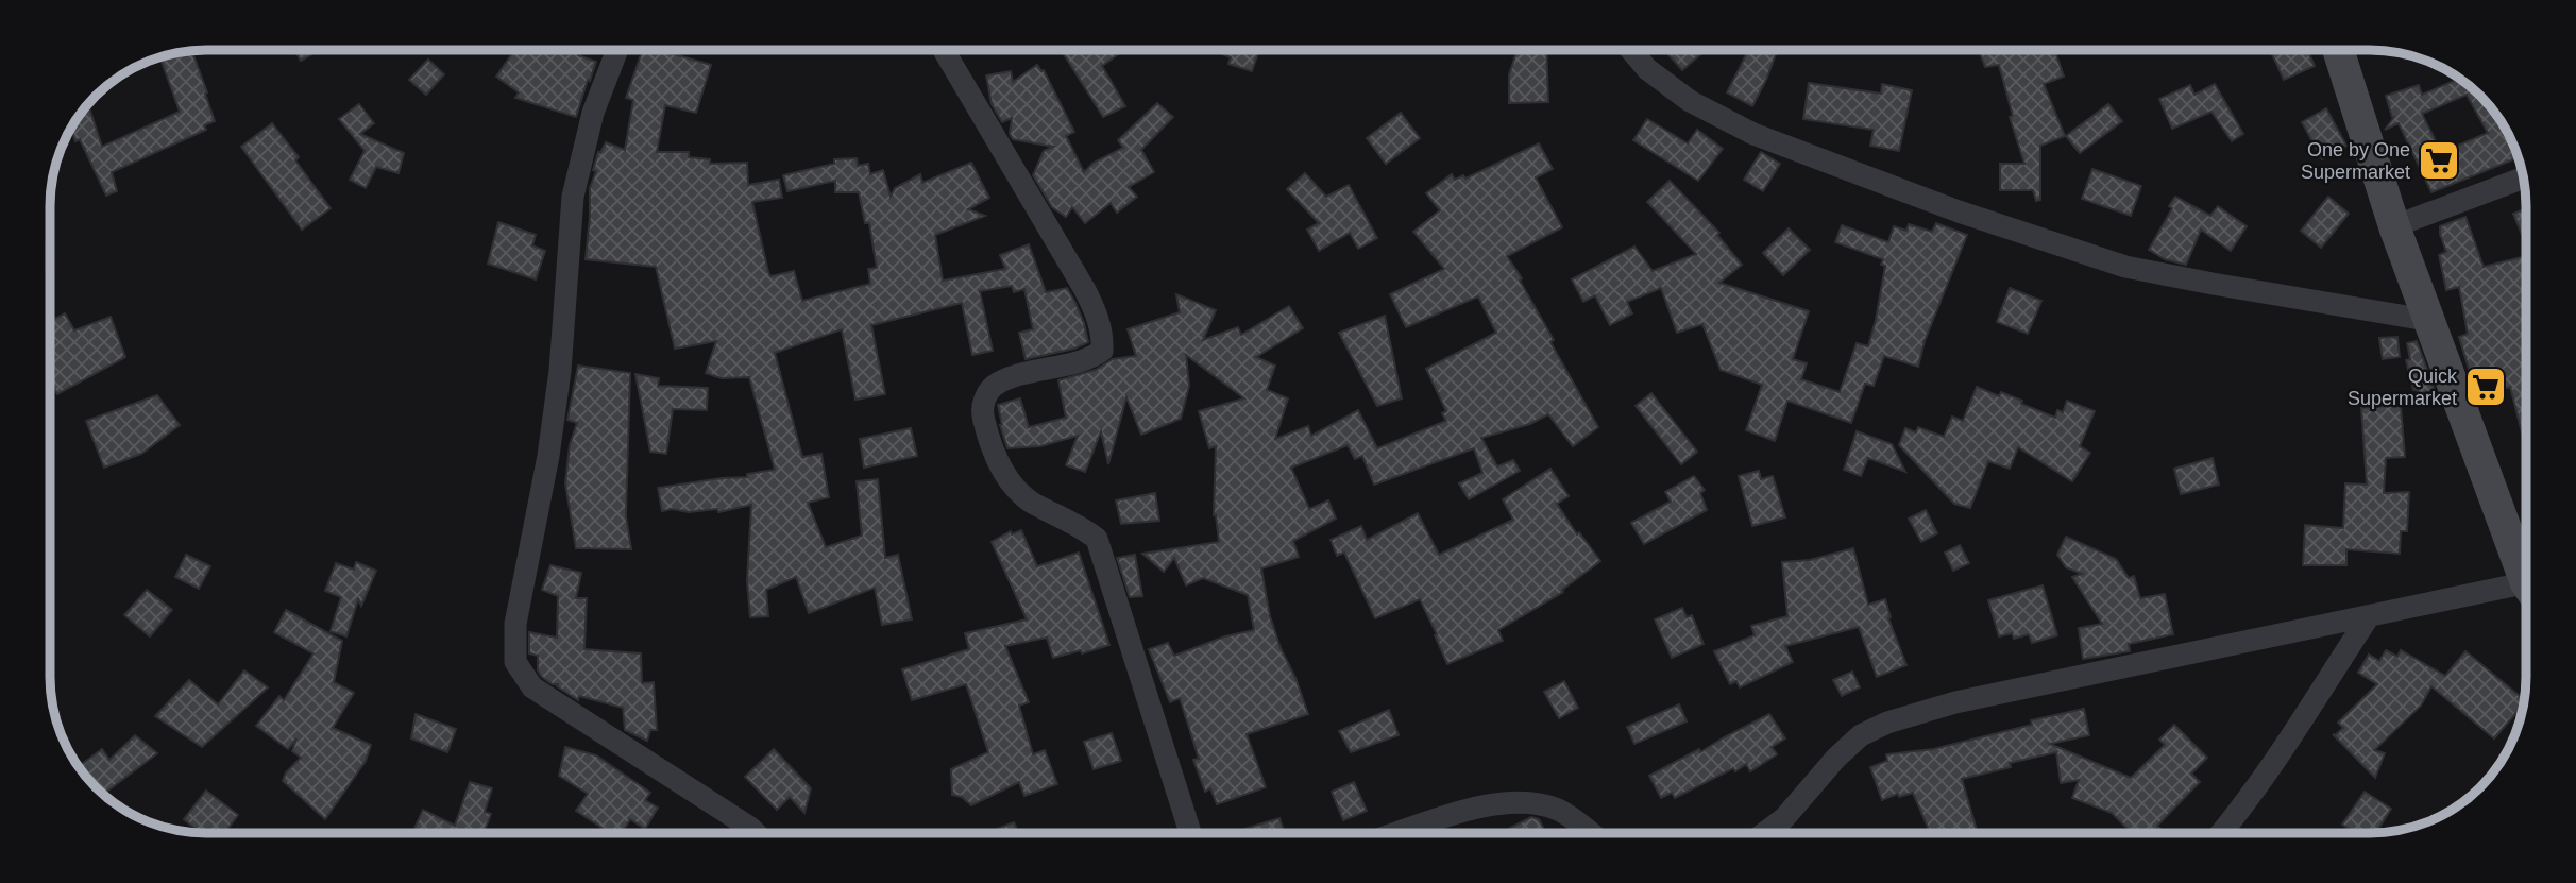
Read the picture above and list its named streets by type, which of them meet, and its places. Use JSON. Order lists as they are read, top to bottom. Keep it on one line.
{"places":{"supermarket":["One by One Supermarket","Quick Supermarket"]}}
